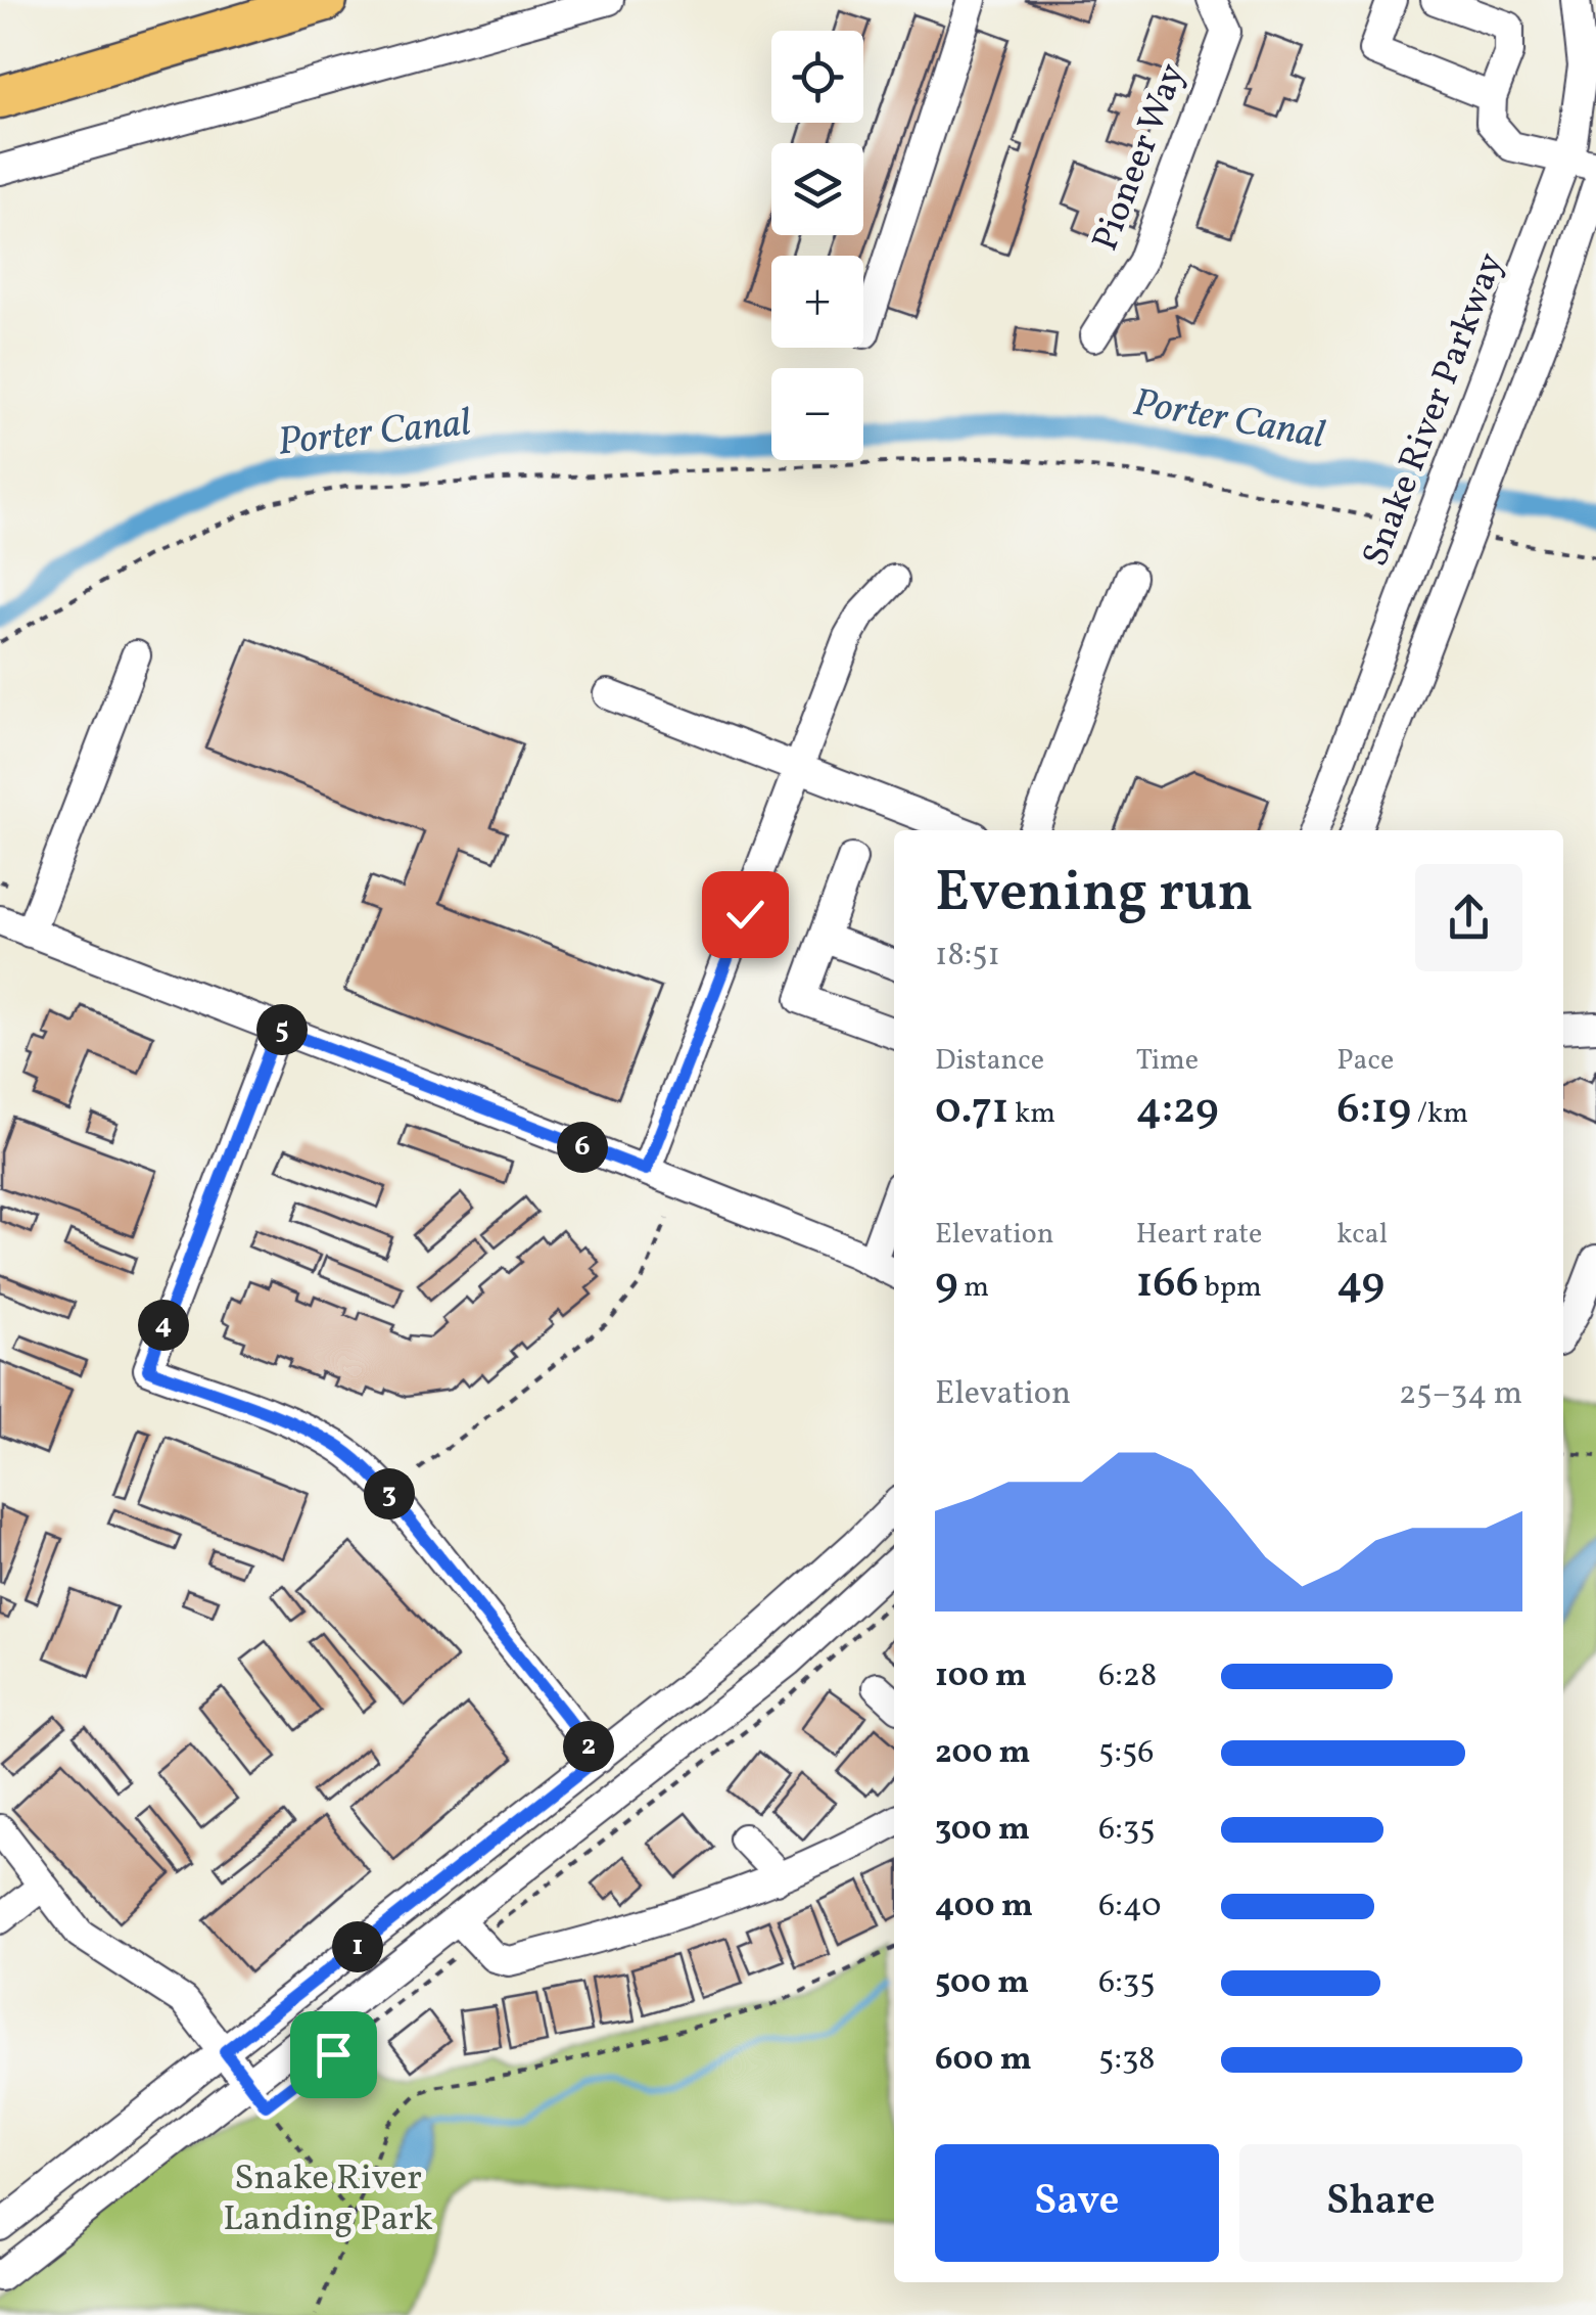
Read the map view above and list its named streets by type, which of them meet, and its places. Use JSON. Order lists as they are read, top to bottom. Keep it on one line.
{"streets":{"street":["Pioneer Way","Snake River Parkway"]},"water":["Porter Canal"],"parks":["Snake River Landing Park"],"page":{"map_buttons":["+","−"],"heading":["Evening run","18:51"],"pins":["5","6","4","3","2","1"],"stats":[["Distance","0.71 km"],["Time","4:29"],["Pace","6:19 /km"],["Elevation","9 m"],["Heart rate","166 bpm"],["kcal","49"]],"chart":["Elevation","25–34 m"],"list":[{"name":"100 m","note":"6:28"},{"name":"200 m","note":"5:56"},{"name":"300 m","note":"6:35"},{"name":"400 m","note":"6:40"},{"name":"500 m","note":"6:35"},{"name":"600 m","note":"5:38"}],"buttons":["Save","Share"]}}
